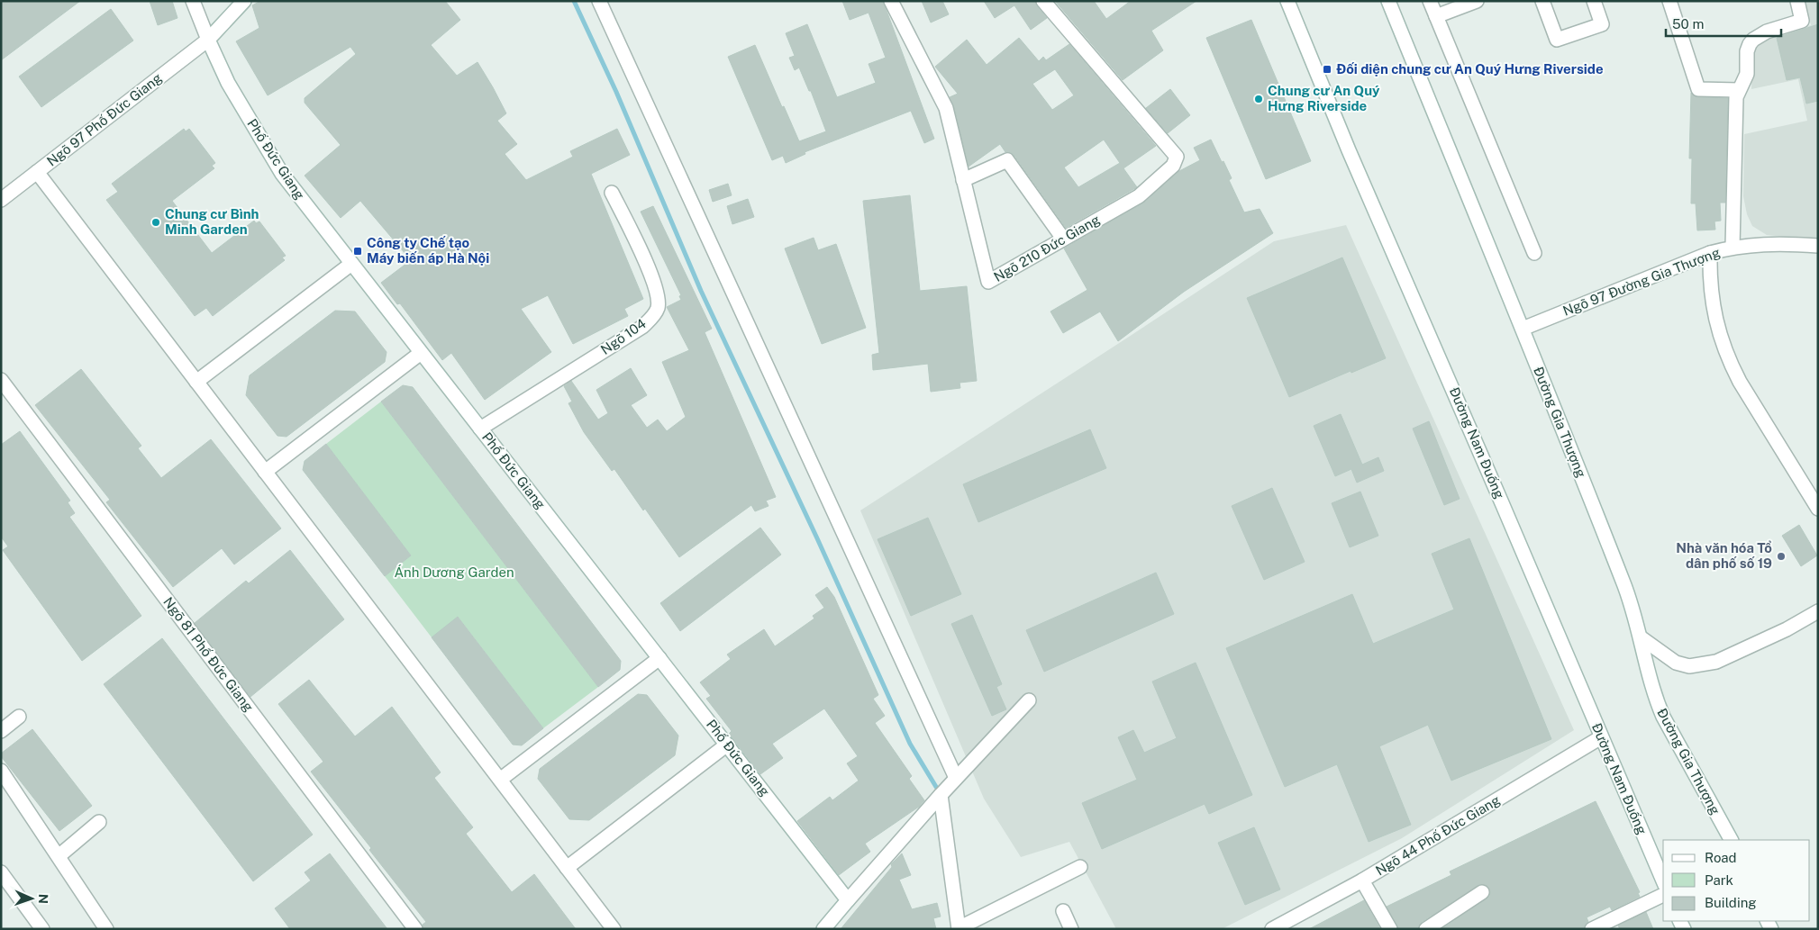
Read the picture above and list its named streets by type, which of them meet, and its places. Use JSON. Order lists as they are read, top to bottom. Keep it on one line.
{"streets":{"street":["Ngõ 97 Phố Đức Giang","Phố Đức Giang","Ngõ 210 Đức Giang","Ngõ 97 Đường Gia Thượng","Ngõ 104","Đường Gia Thượng","Đường Nam Đuống","Ngõ 81 Phố Đức Giang","Ngõ 44 Phố Đức Giang"]},"crossings":[["Ngõ 97 Phố Đức Giang","Phố Đức Giang"],["Phố Đức Giang","Ngõ 104"],["Ngõ 97 Đường Gia Thượng","Đường Gia Thượng"],["Đường Nam Đuống","Ngõ 44 Phố Đức Giang"]],"parks":["Ánh Dương Garden"],"places":{"transit":["Đối diện chung cư An Quý Hưng Riverside","Công ty Chế tạo Máy biến áp Hà Nội"],"other":["Chung cư An Quý Hưng Riverside","Chung cư Bình Minh Garden","Nhà văn hóa Tổ dân phố số 19"]},"legend":["Road","Park","Building"],"scale_bar":"50 m","north":"right"}
